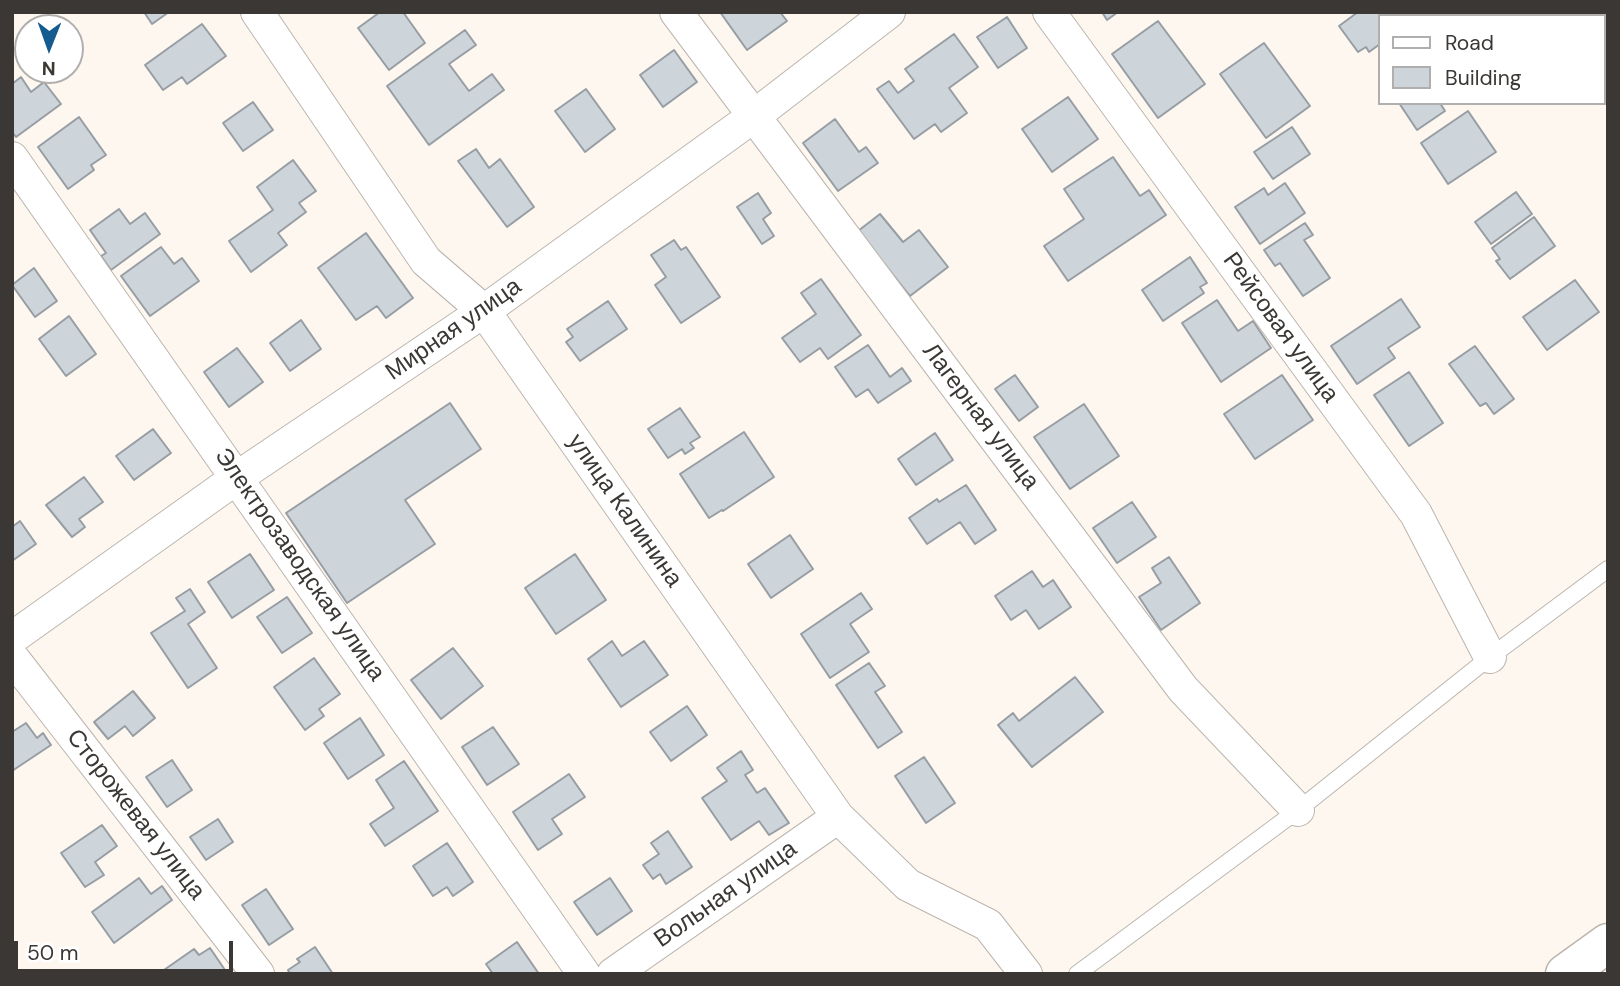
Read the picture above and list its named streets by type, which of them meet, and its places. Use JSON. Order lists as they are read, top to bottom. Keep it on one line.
{"streets":{"street":["Рейсовая улица","Мирная улица","Лагерная улица","улица Калинина","Электрозаводская улица","Сторожевая улица","Вольная улица"]},"crossings":[["Мирная улица","Лагерная улица"],["Мирная улица","улица Калинина"],["Мирная улица","Электрозаводская улица"],["улица Калинина","Вольная улица"]],"legend":["Road","Building"],"scale_bar":"50 m","north":"bottom"}
